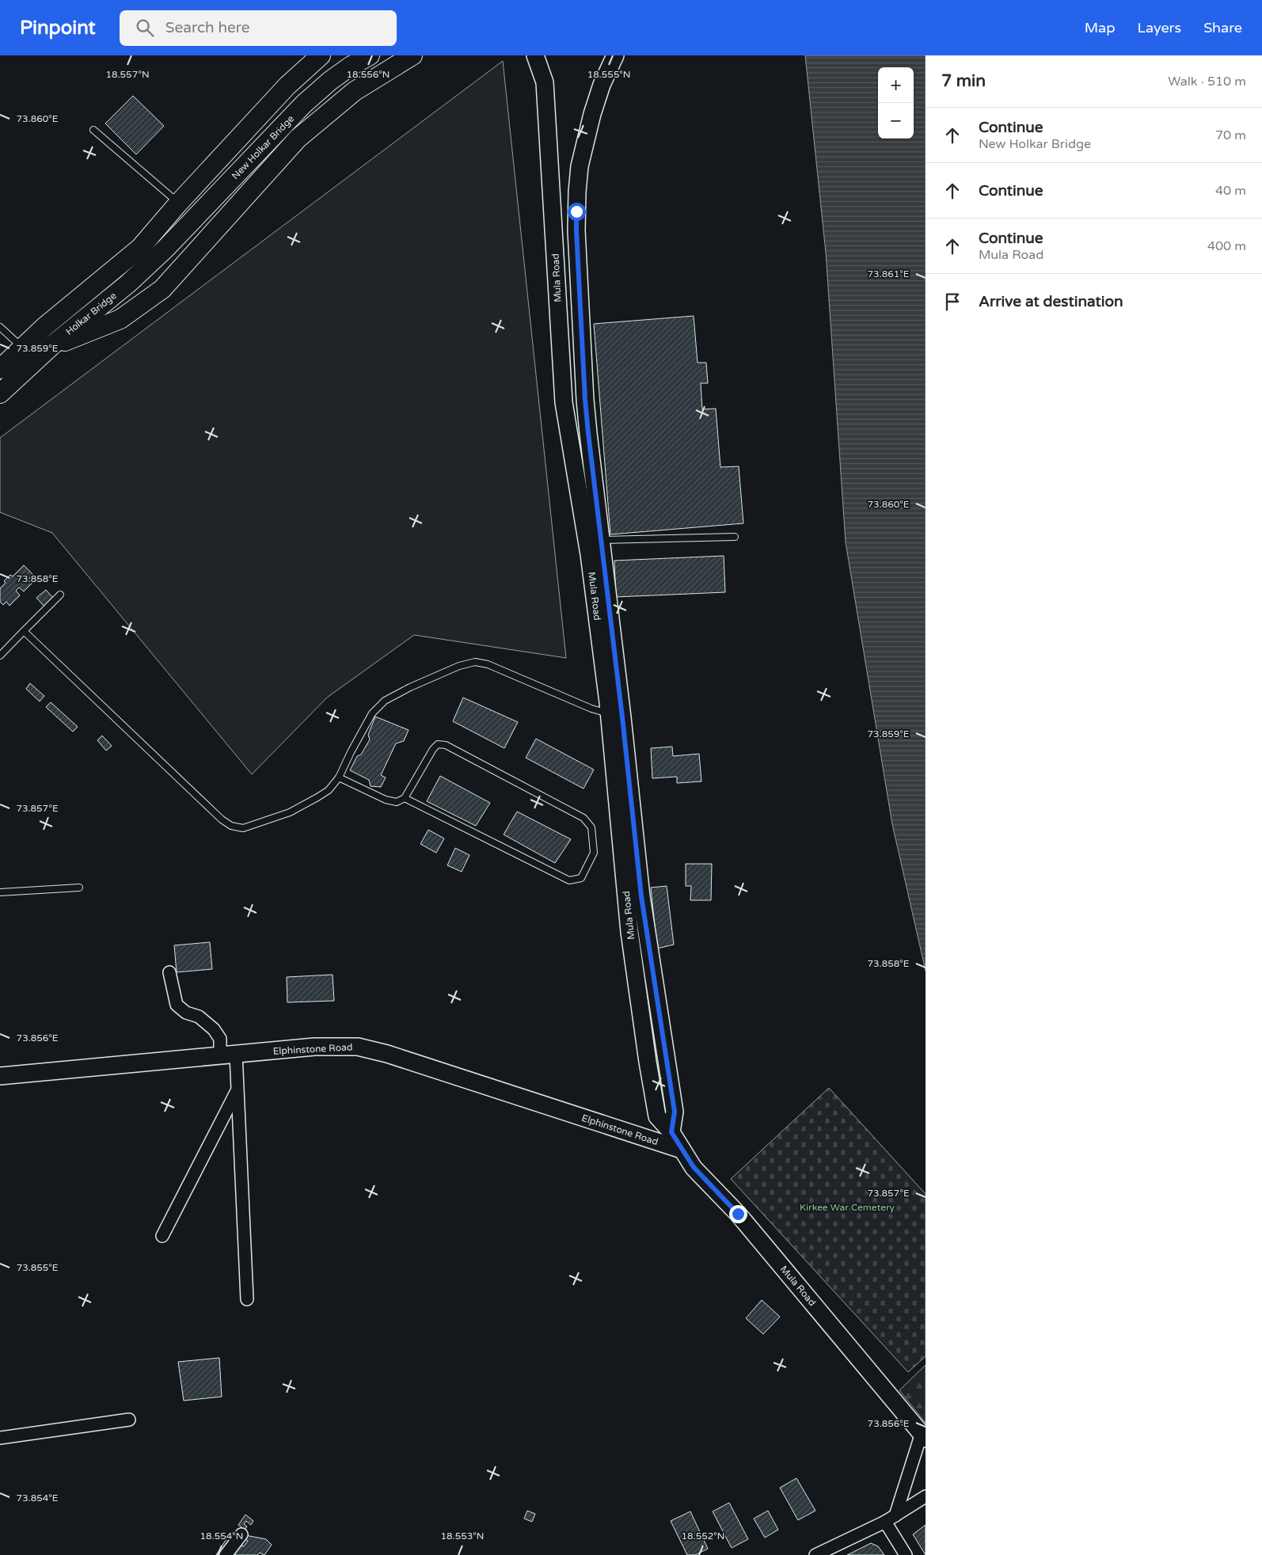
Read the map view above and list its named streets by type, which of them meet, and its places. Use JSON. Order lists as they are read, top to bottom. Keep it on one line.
{"streets":{"main road":["New Holkar Bridge","Mula Road","Holkar Bridge","Elphinstone Road"]},"crossings":[["New Holkar Bridge","Holkar Bridge"],["Mula Road","Elphinstone Road"]],"parks":["Kirkee War Cemetery"],"page":{"header":"Pinpoint","search":"Search here","nav":["Map","Layers","Share"],"heading":["7 min","Walk · 510 m"],"map_buttons":["+","−"],"list":[["Continue","New Holkar Bridge","70 m"],["Continue","40 m"],["Continue","Mula Road","400 m"],"Arrive at destination"]},"coordinates":["18.557°N","18.556°N","18.555°N","73.860°E","73.861°E","73.859°E","73.858°E","73.857°E","73.856°E","73.855°E","73.854°E","18.554°N","18.553°N","18.552°N"]}
